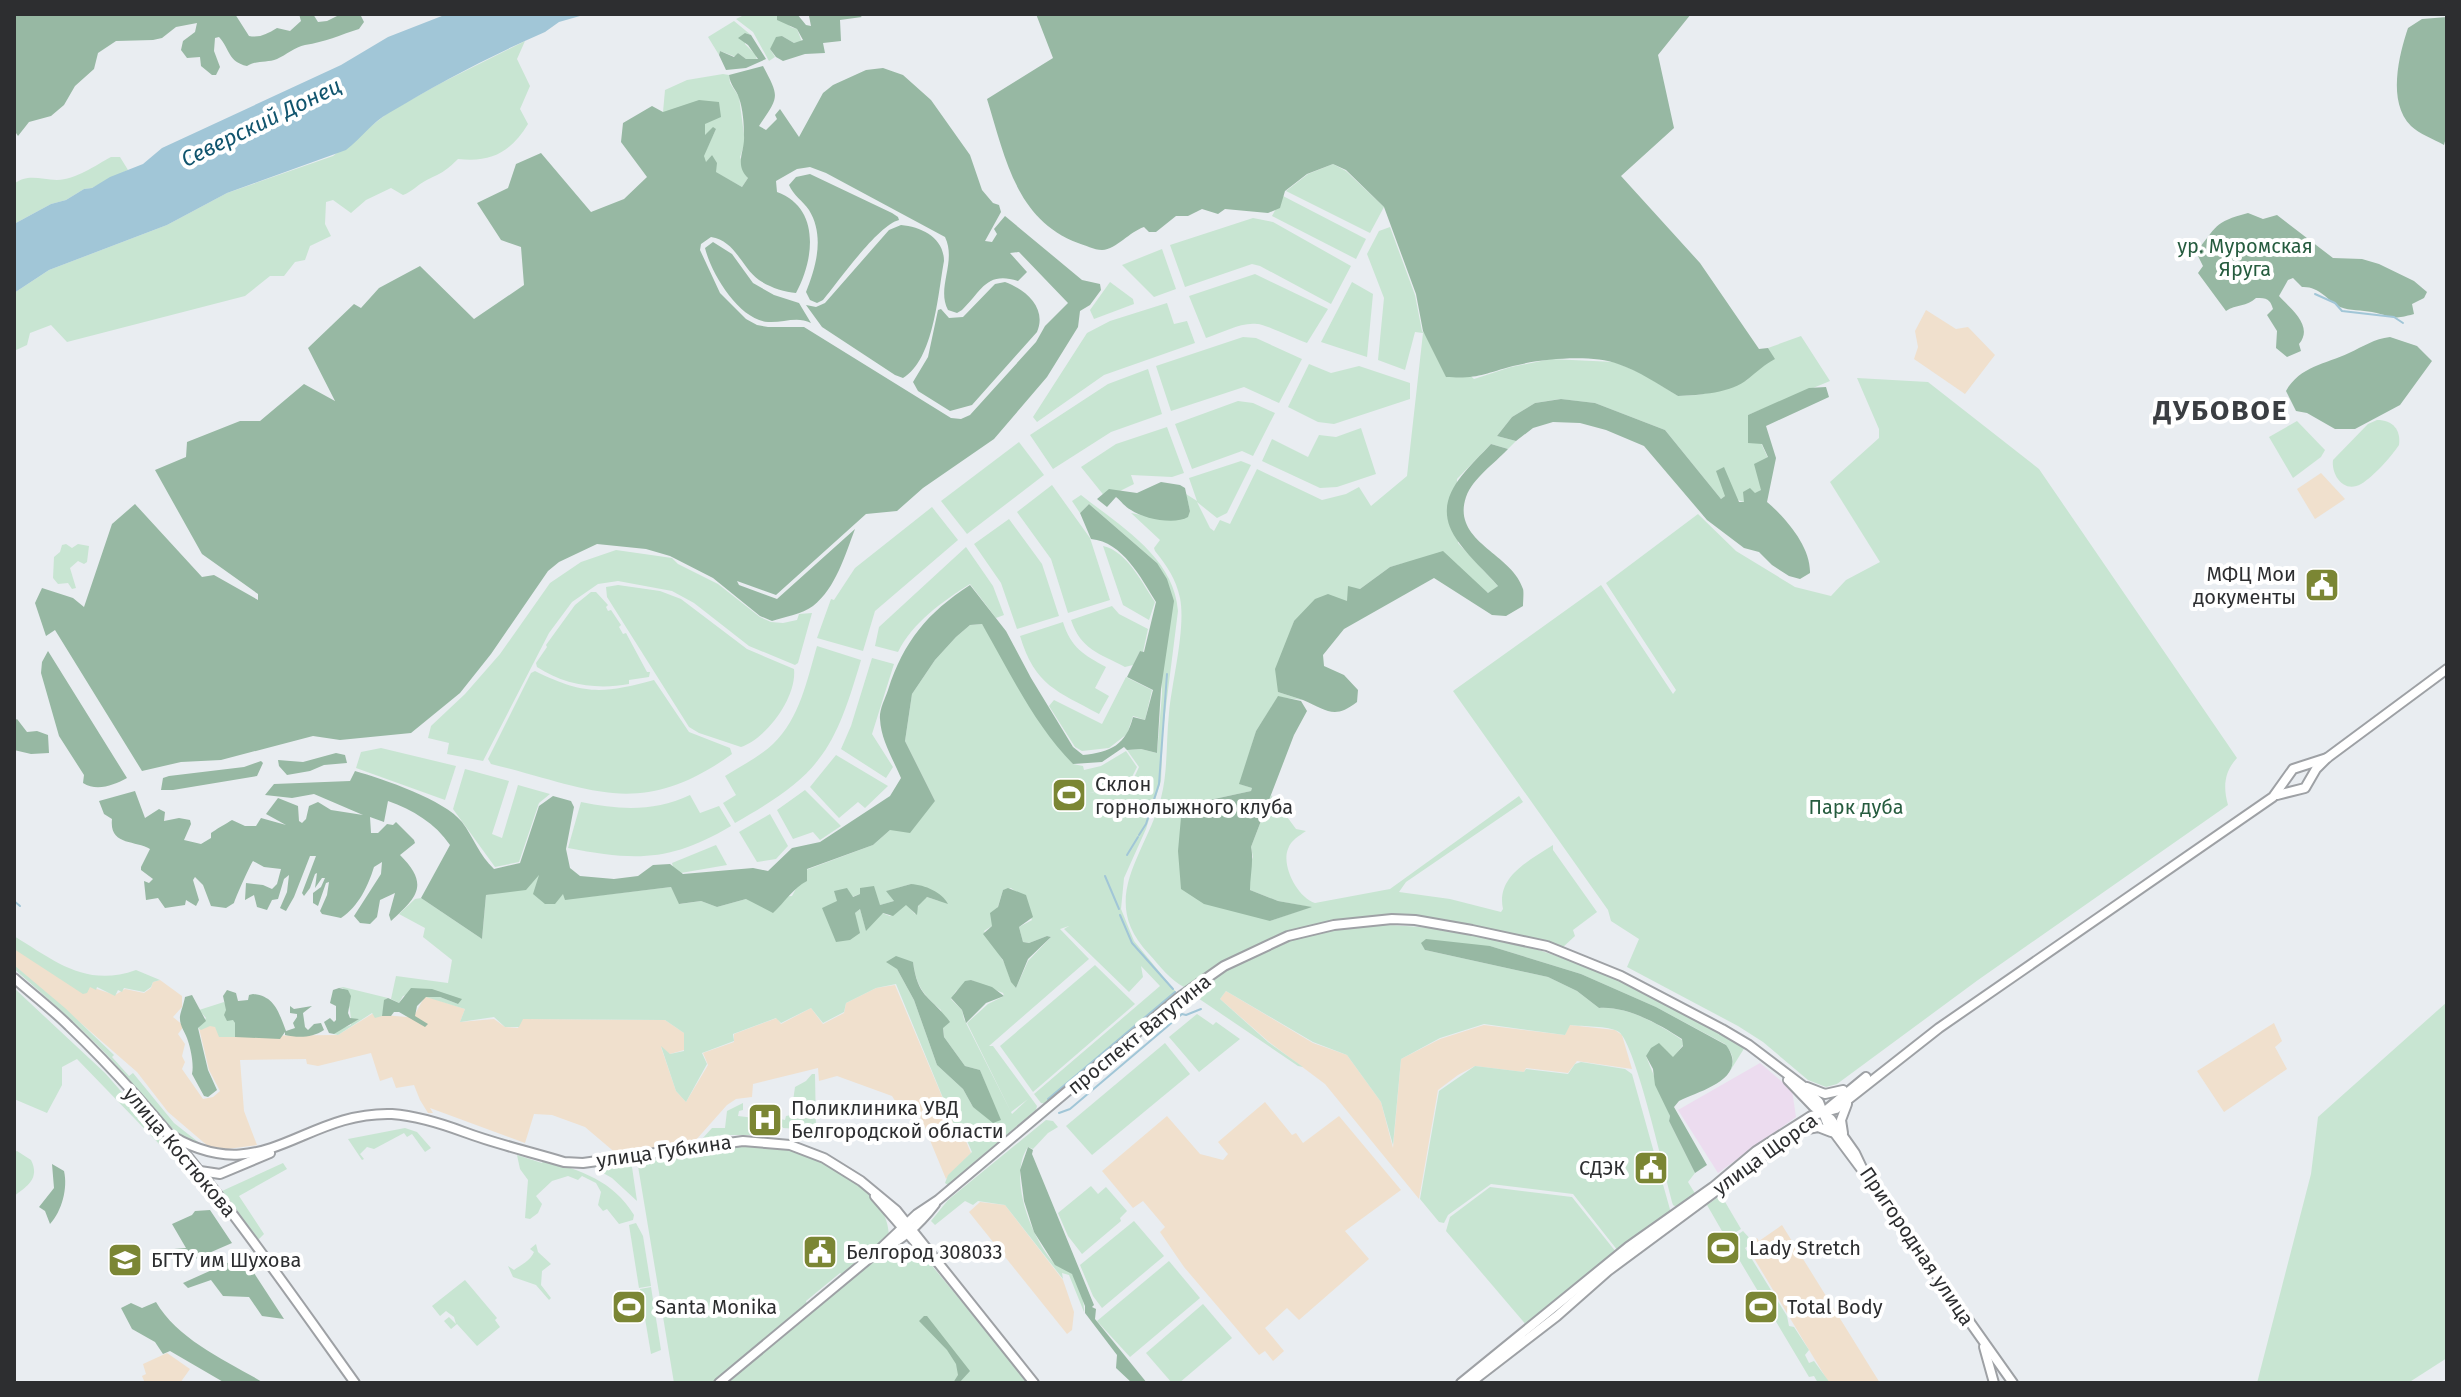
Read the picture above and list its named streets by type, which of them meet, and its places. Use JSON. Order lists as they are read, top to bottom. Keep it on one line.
{"streets":{"main road":["проспект Ватутина","улица Губкина","улица Костюкова","улица Щорса","Пригородная улица"]},"crossings":[["проспект Ватутина","улица Губкина"],["проспект Ватутина","улица Щорса"],["проспект Ватутина","Пригородная улица"]],"districts":["ДУБОВОЕ"],"water":["Северский Донец"],"parks":["ур. Муромская Яруга","Парк дуба"],"places":{"public building":["МФЦ Мои документы","СДЭК","Белгород 308033"],"sports":["Склон горнолыжного клуба","Lady Stretch","Santa Monika","Total Body"],"hospital":["Поликлиника УВД Белгородской области"],"school or university":["БГТУ им Шухова"]}}
